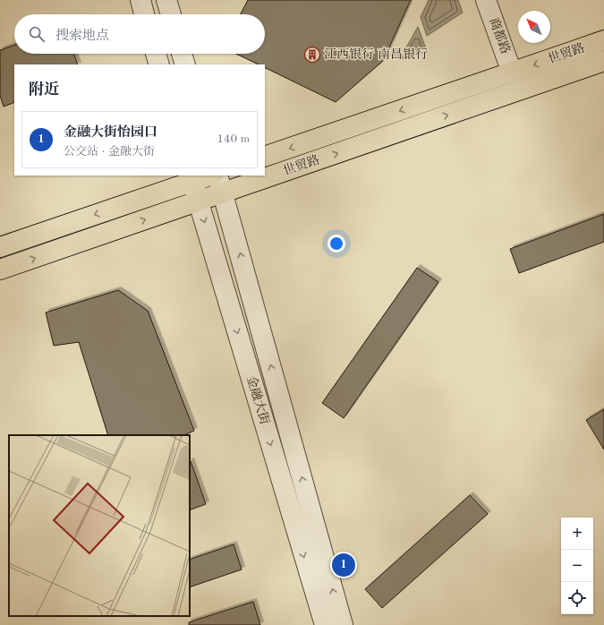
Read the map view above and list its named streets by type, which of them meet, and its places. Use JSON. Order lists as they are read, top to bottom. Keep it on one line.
{"streets":{"main road":["世贸路"],"street":["商都路","金融大街"]},"crossings":[["商都路","世贸路"],["世贸路","金融大街"]],"places":{"building":["江西银行 南昌银行"]},"north":"top left","page":{"search":"搜索地点","heading":"附近","list":[{"mark":"1","name":"金融大街怡园口","note":"公交站 · 金融大街","value":"140 m"}],"map_buttons":["+","−"],"pins":"1"}}
